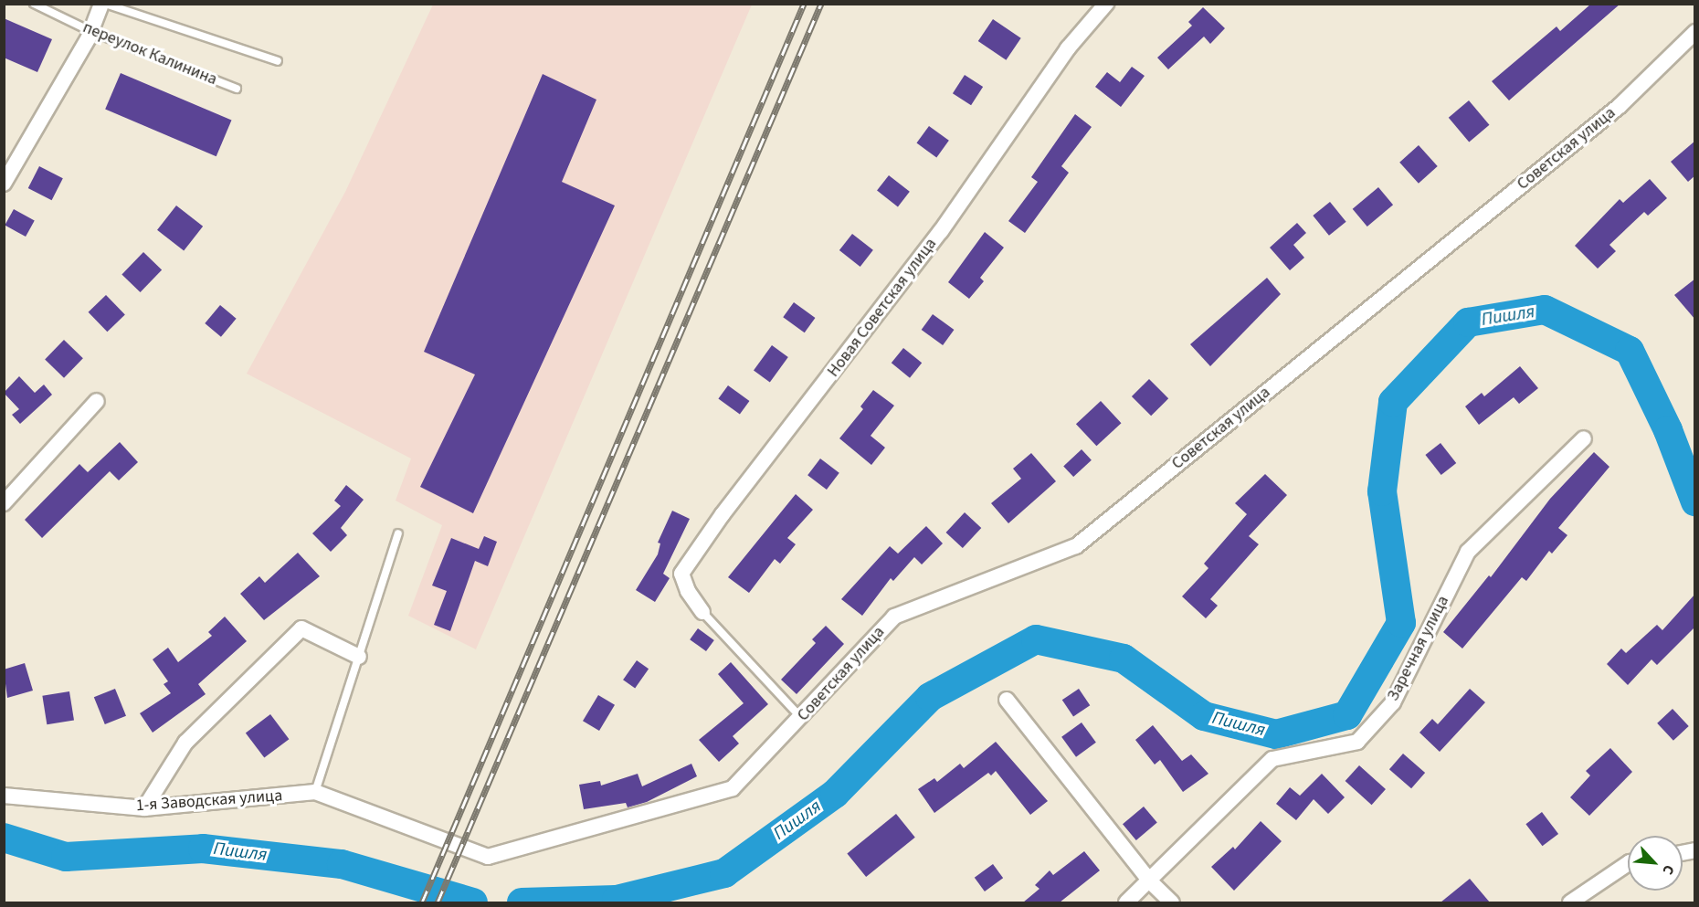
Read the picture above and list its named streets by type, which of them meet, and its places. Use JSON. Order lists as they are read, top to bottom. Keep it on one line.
{"streets":{"street":["Советская улица","Новая Советская улица","Заречная улица","1-я Заводская улица"],"lane":["переулок Калинина"]},"crossings":[["Советская улица","1-я Заводская улица"]],"water":["Пишля"],"north":"bottom right"}
